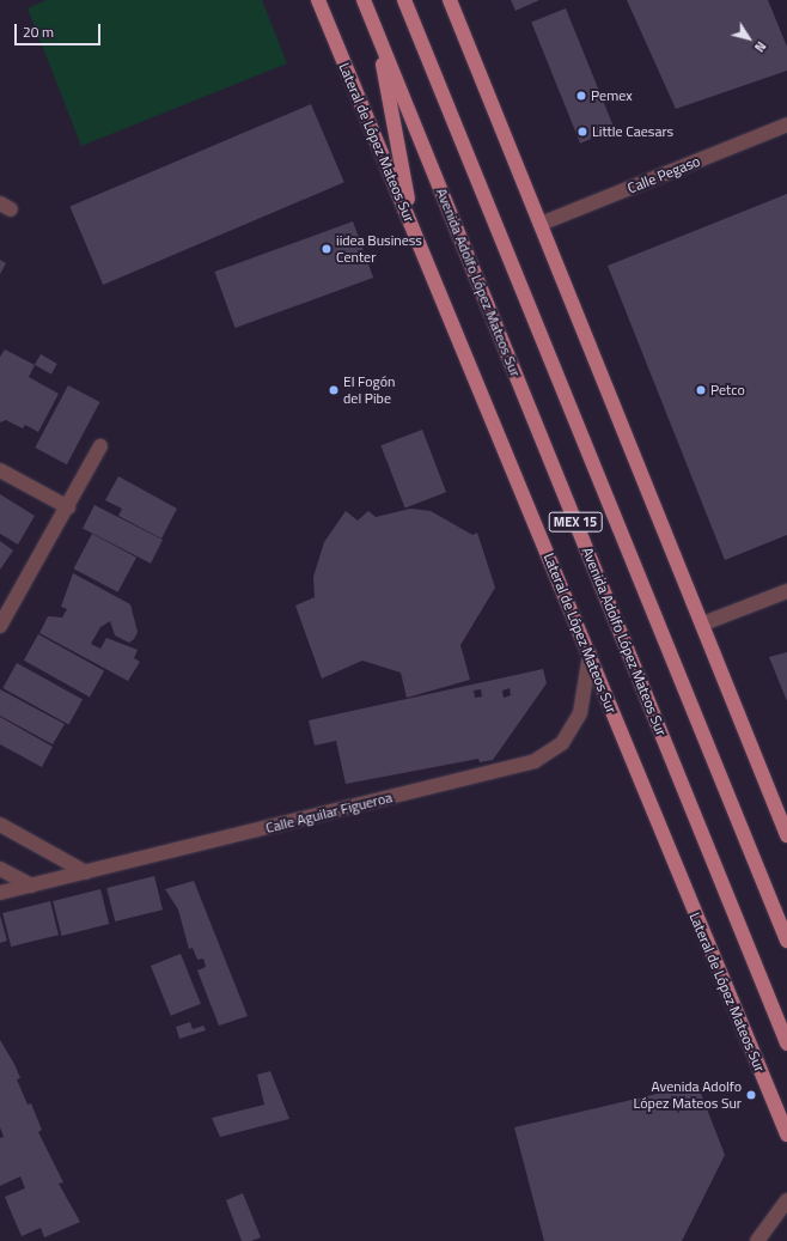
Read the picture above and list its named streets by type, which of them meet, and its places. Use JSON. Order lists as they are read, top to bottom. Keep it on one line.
{"streets":{"main road":["Lateral de López Mateos Sur","Avenida Adolfo López Mateos Sur","MEX 15"],"street":["Calle Pegaso","Calle Aguilar Figueroa"]},"crossings":[["Lateral de López Mateos Sur","Calle Aguilar Figueroa"]],"places":["Pemex","Little Caesars","iidea Business Center","El Fogón del Pibe","Petco","Avenida Adolfo López Mateos Sur"],"scale_bar":"20 m","north":"bottom right"}
